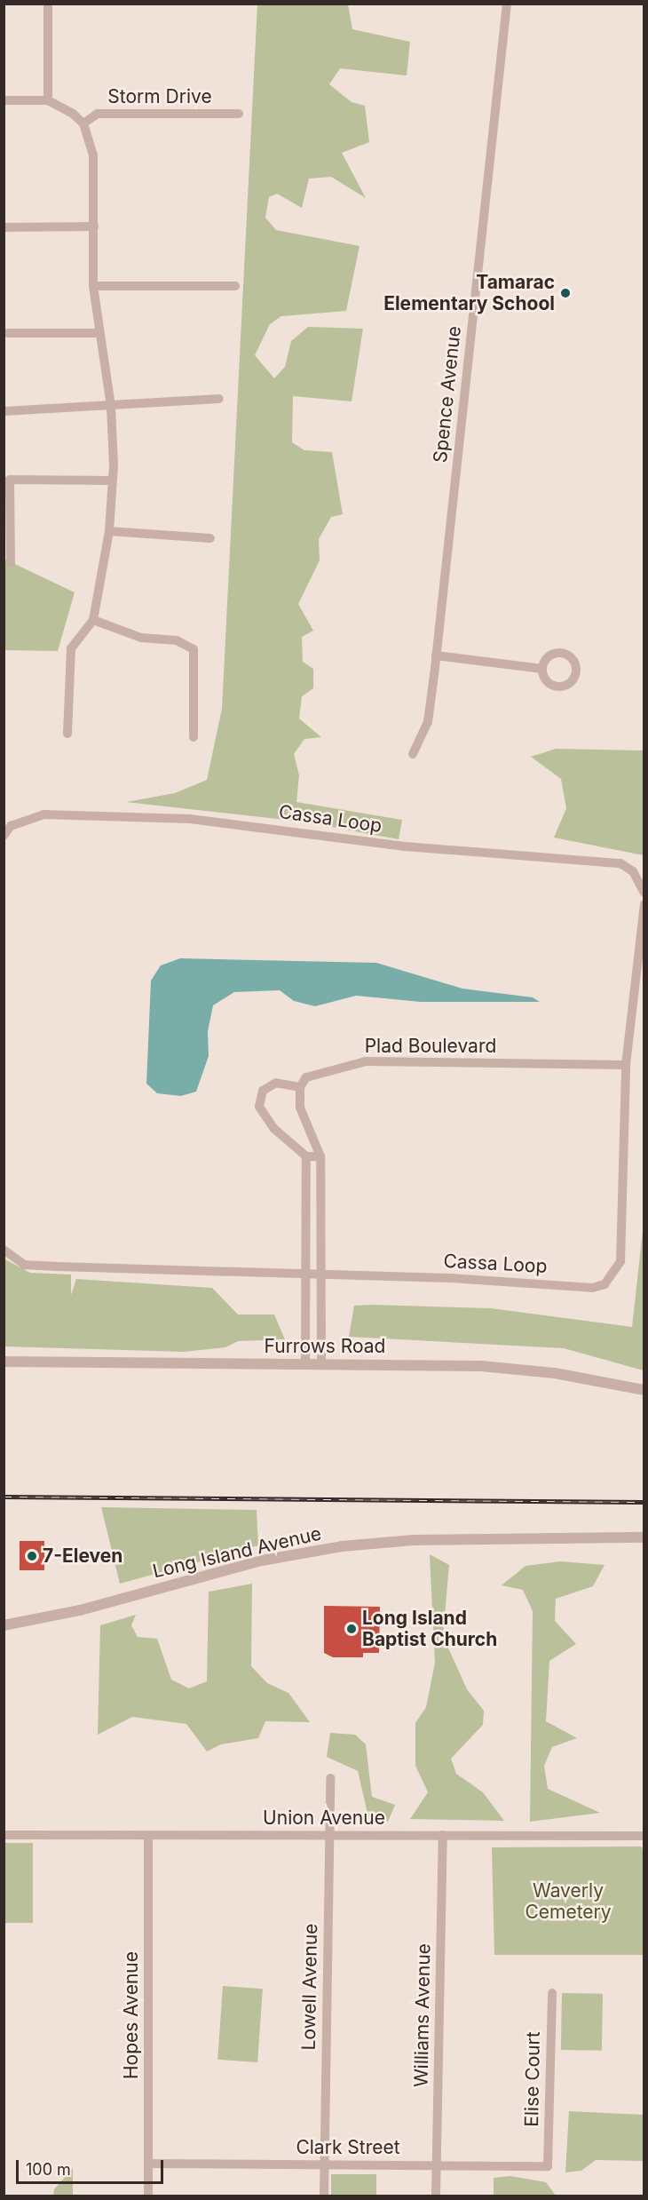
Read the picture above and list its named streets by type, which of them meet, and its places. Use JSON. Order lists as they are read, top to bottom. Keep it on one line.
{"streets":{"street":["Storm Drive","Spence Avenue","Cassa Loop","Plad Boulevard","Furrows Road","Long Island Avenue","Union Avenue","Lowell Avenue","Hopes Avenue","Williams Avenue","Elise Court","Clark Street"]},"crossings":[["Cassa Loop","Plad Boulevard"],["Union Avenue","Lowell Avenue"],["Union Avenue","Hopes Avenue"],["Union Avenue","Williams Avenue"],["Lowell Avenue","Clark Street"],["Hopes Avenue","Clark Street"],["Williams Avenue","Clark Street"],["Elise Court","Clark Street"]],"parks":["Waverly Cemetery"],"places":["Tamarac Elementary School","7-Eleven","Long Island Baptist Church"],"scale_bar":"100 m"}
